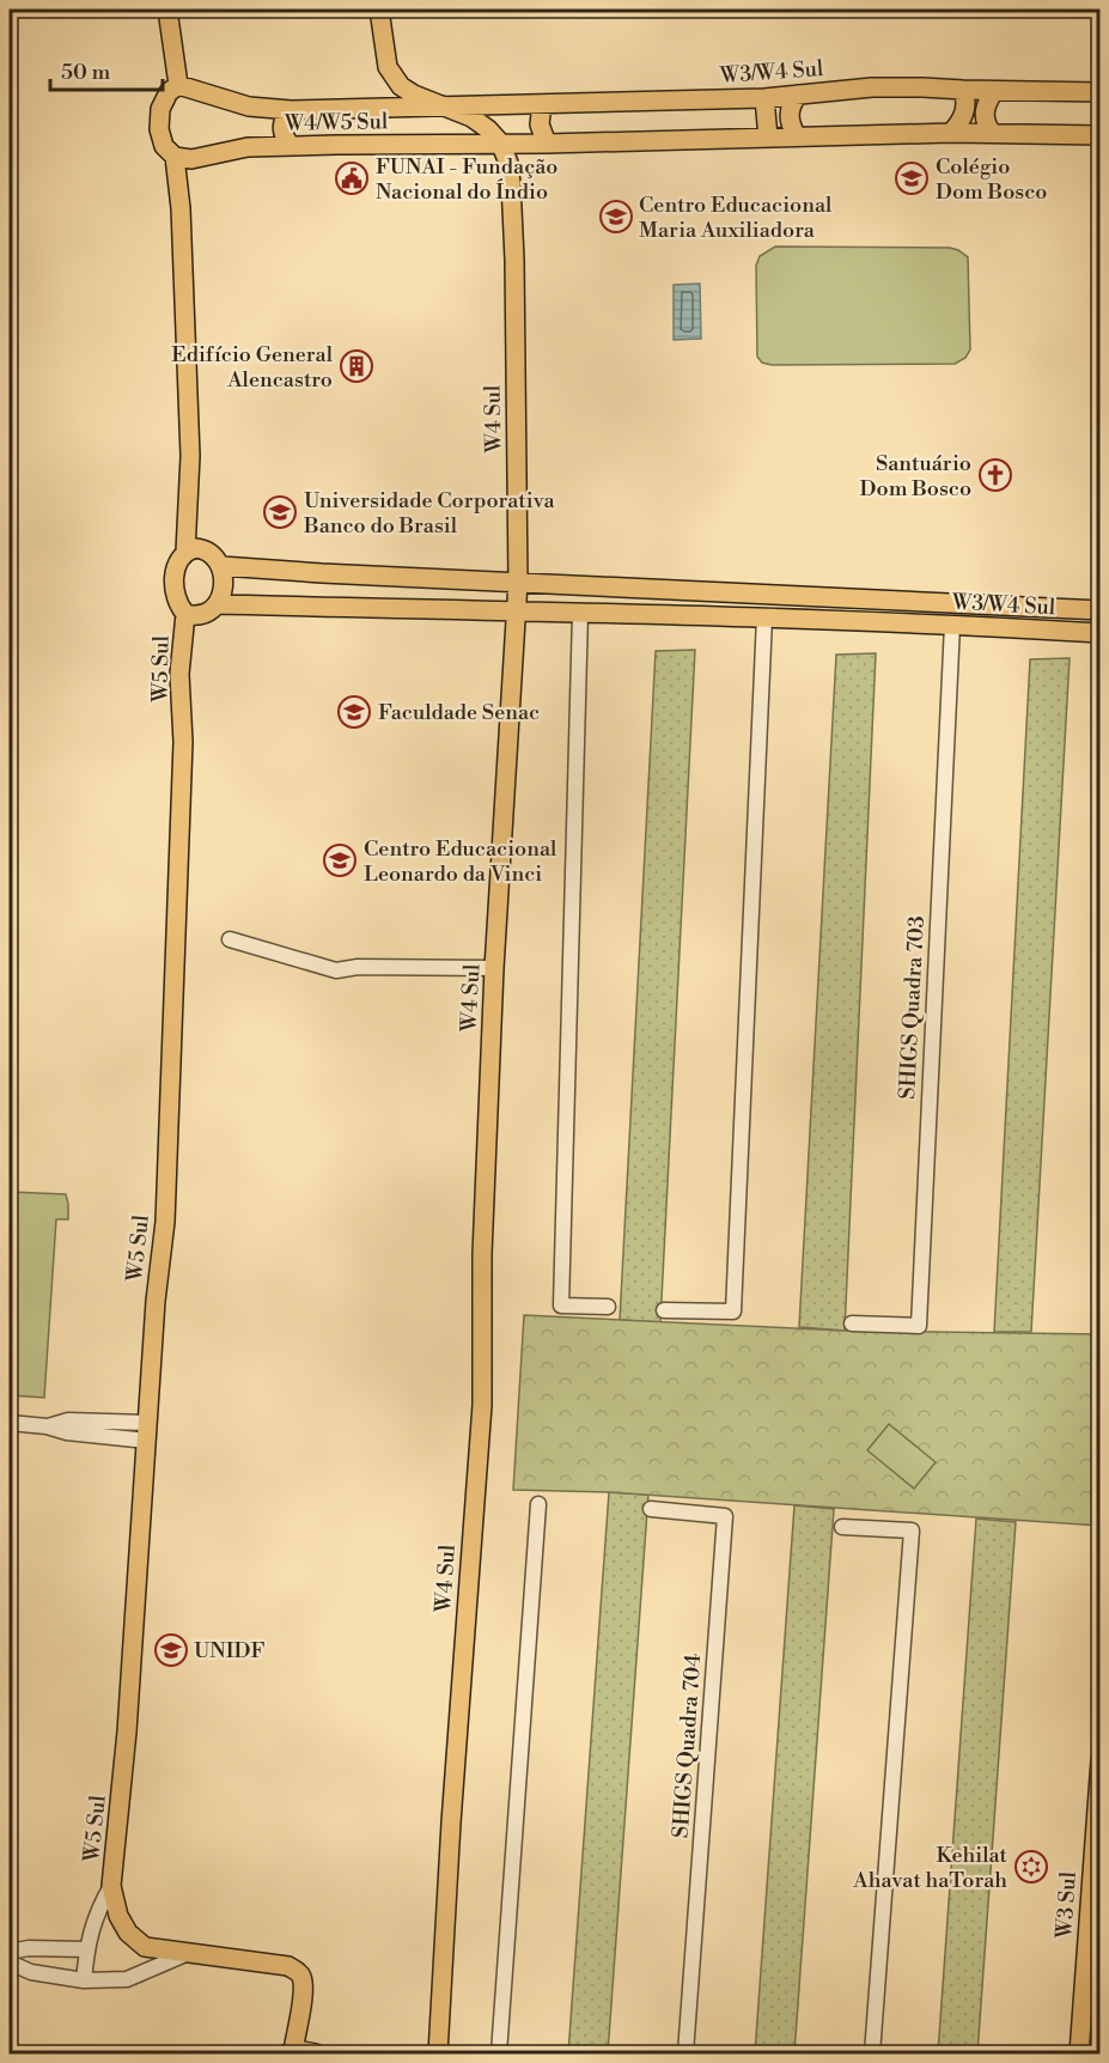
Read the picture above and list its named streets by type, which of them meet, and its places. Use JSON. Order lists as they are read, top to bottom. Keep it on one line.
{"streets":{"main road":["W3/W4 Sul","W4/W5 Sul","W4 Sul","W5 Sul","W3 Sul"],"street":["SHIGS Quadra 703","SHIGS Quadra 704"]},"crossings":[["W3/W4 Sul","W4/W5 Sul"],["W3/W4 Sul","W4 Sul"],["W3/W4 Sul","SHIGS Quadra 703"],["W4/W5 Sul","W4 Sul"]],"places":{"public building":["FUNAI - Fundação Nacional do Índio"],"school or university":["Colégio Dom Bosco","Centro Educacional Maria Auxiliadora","Universidade Corporativa Banco do Brasil","Faculdade Senac","Centro Educacional Leonardo da Vinci","UNIDF"],"building":["Edifício General Alencastro"],"church":["Santuário Dom Bosco"],"synagogue":["Kehilat Ahavat haTorah"]},"scale_bar":"50 m"}
